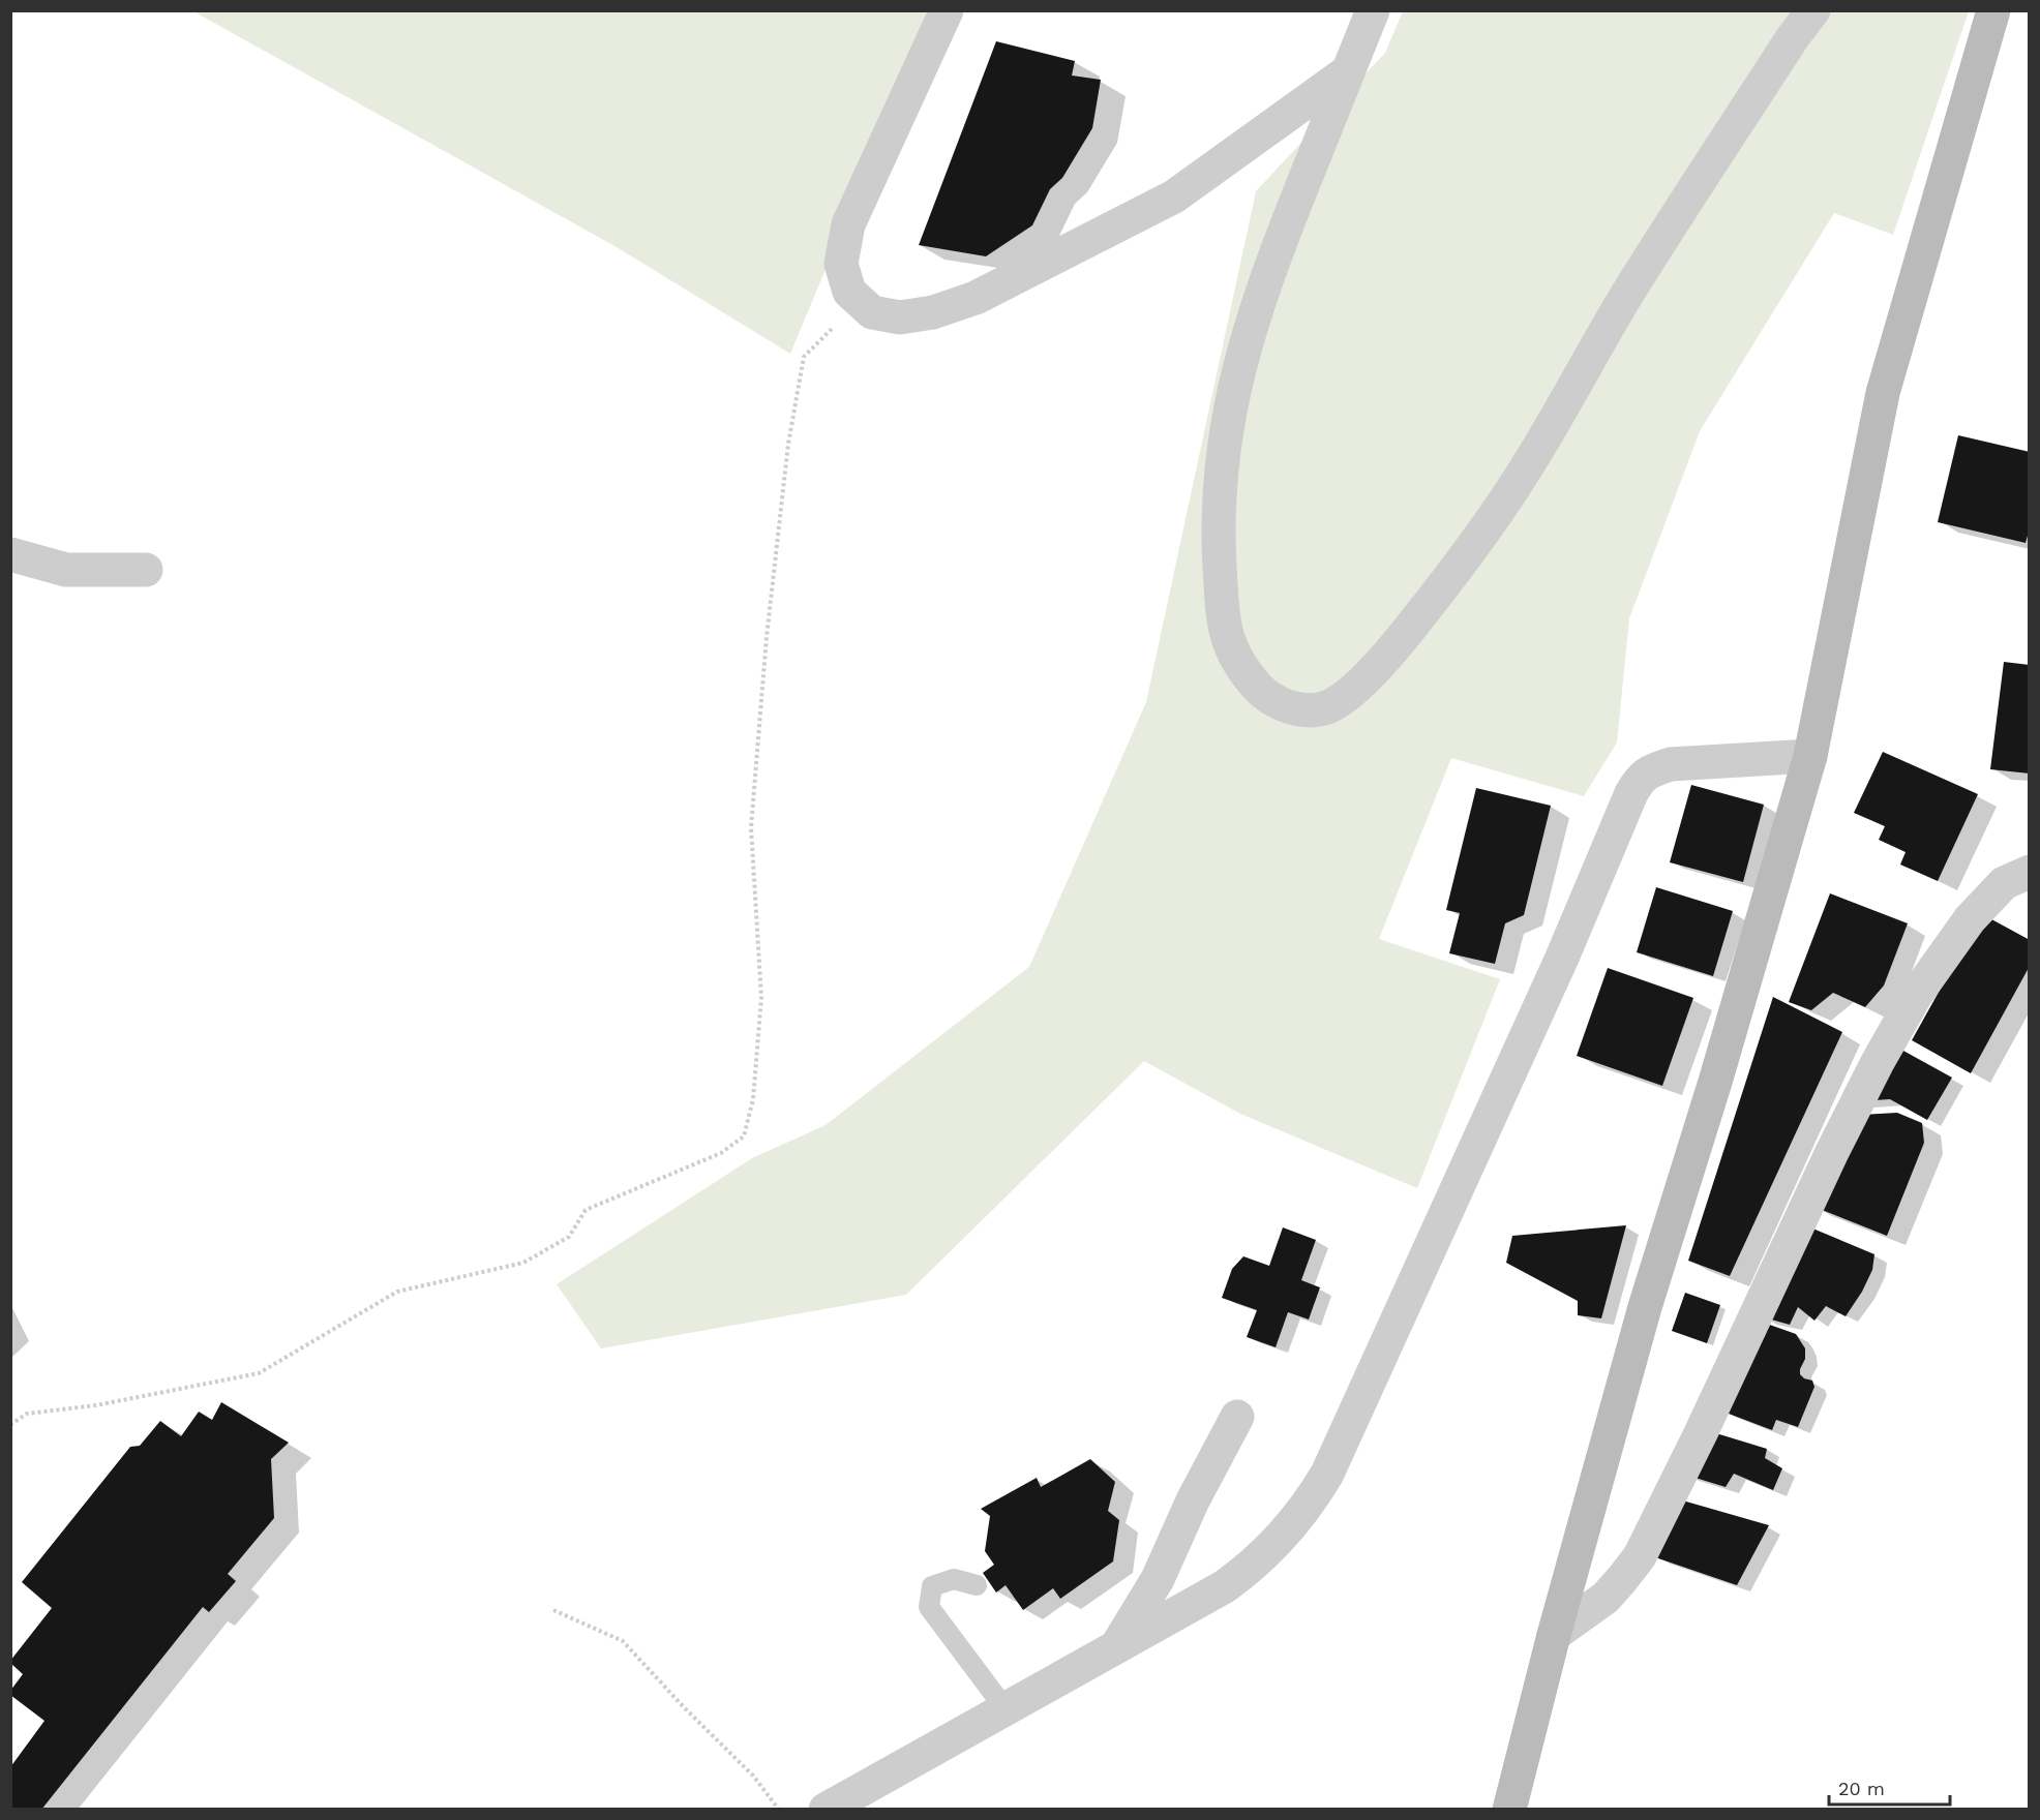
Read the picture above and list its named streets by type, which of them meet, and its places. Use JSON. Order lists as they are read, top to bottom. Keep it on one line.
{"scale_bar":"20 m"}
